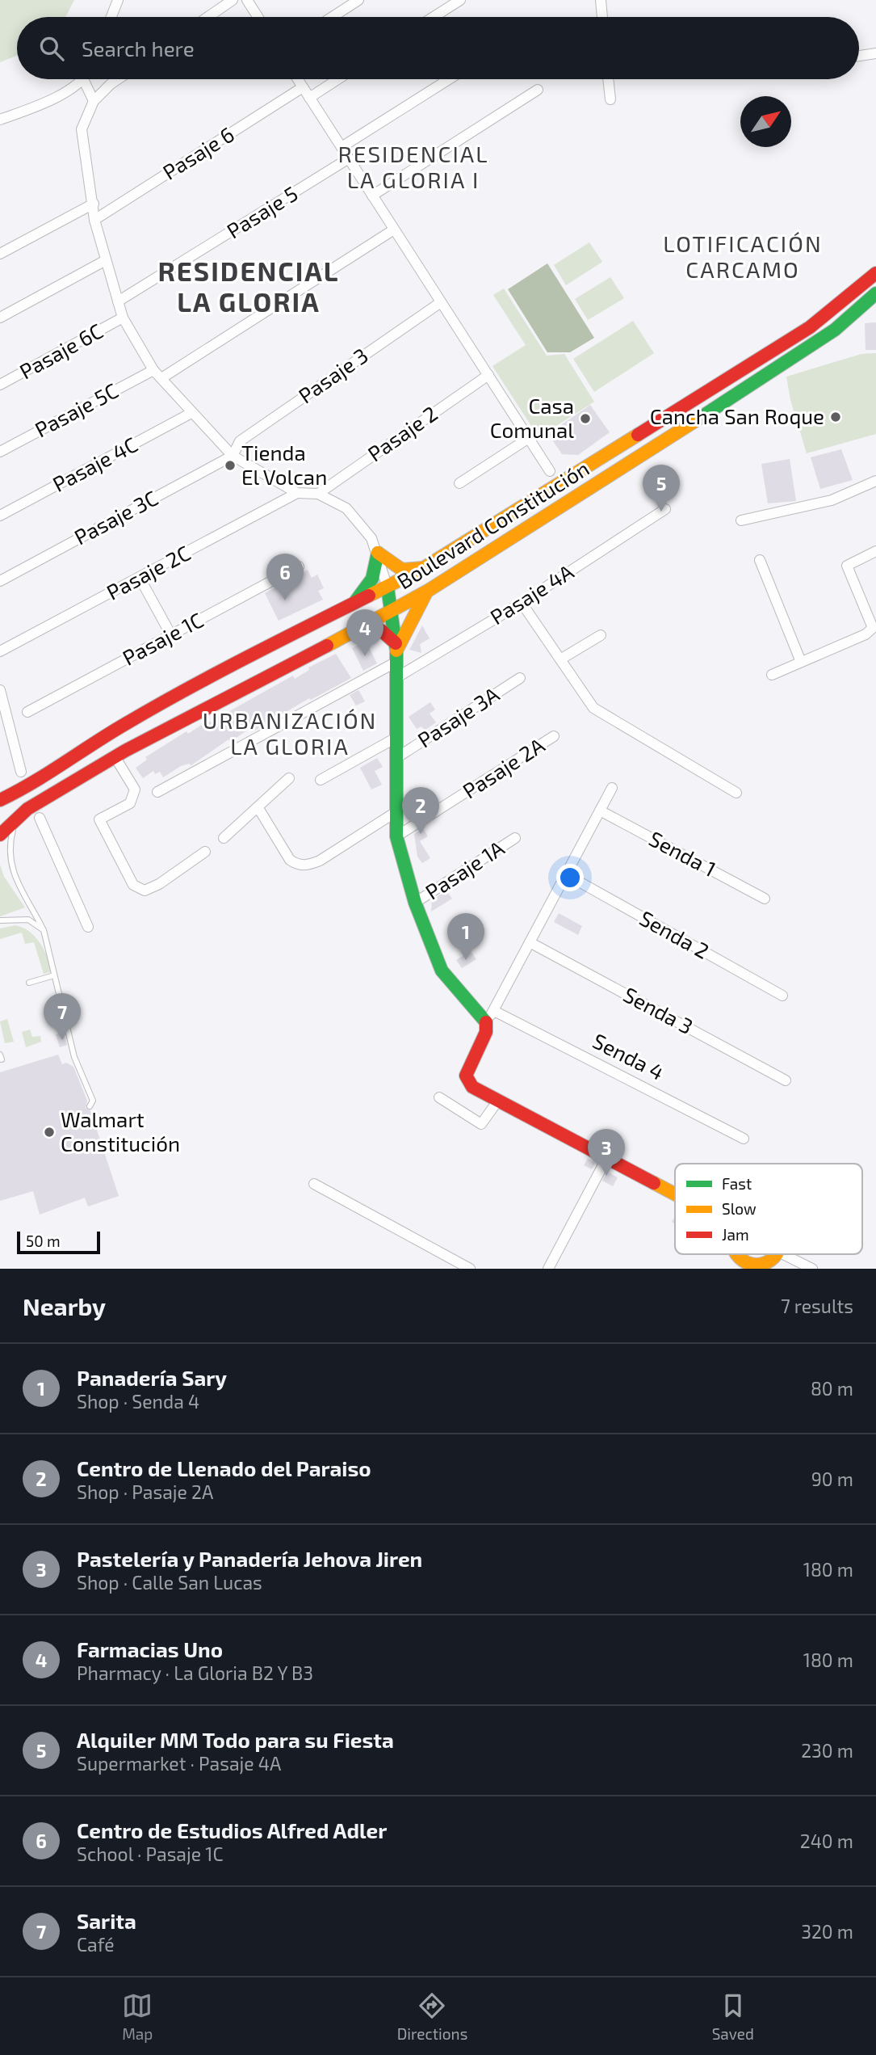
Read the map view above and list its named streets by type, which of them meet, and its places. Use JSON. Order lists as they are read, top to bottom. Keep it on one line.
{"streets":{"main road":["Boulevard Constitución"],"street":["Pasaje 6","Pasaje 5","Pasaje 6C","Pasaje 3","Pasaje 5C","Pasaje 2","Pasaje 4C","Pasaje 3C","Pasaje 2C","Pasaje 4A","Pasaje 1C","Pasaje 3A","Pasaje 2A","Senda 1","Pasaje 1A","Senda 2","Senda 3","Senda 4"]},"crossings":[["Pasaje 3","Pasaje 3C"]],"districts":["RESIDENCIAL LA GLORIA I","LOTIFICACIÓN CARCAMO","RESIDENCIAL LA GLORIA","URBANIZACIÓN LA GLORIA"],"places":["Cancha San Roque","Casa Comunal","Tienda El Volcan","Walmart Constitución"],"legend":["Fast","Slow","Jam"],"scale_bar":"50 m","north":"top right","page":{"search":"Search here","pins":["5","6","4","2","1","7","3"],"scale":"50 m","heading":["Nearby","7 results"],"list":[{"mark":"1","name":"Panadería Sary","note":"Shop · Senda 4","value":"80 m"},{"mark":"2","name":"Centro de Llenado del Paraiso","note":"Shop · Pasaje 2A","value":"90 m"},{"mark":"3","name":"Pastelería y Panadería Jehova Jiren","note":"Shop · Calle San Lucas","value":"180 m"},{"mark":"4","name":"Farmacias Uno","note":"Pharmacy · La Gloria B2 Y B3","value":"180 m"},{"mark":"5","name":"Alquiler MM Todo para su Fiesta","note":"Supermarket · Pasaje 4A","value":"230 m"},{"mark":"6","name":"Centro de Estudios Alfred Adler","note":"School · Pasaje 1C","value":"240 m"},{"mark":"7","name":"Sarita","note":"Café","value":"320 m"}],"nav":["Map","Directions","Saved"]}}
